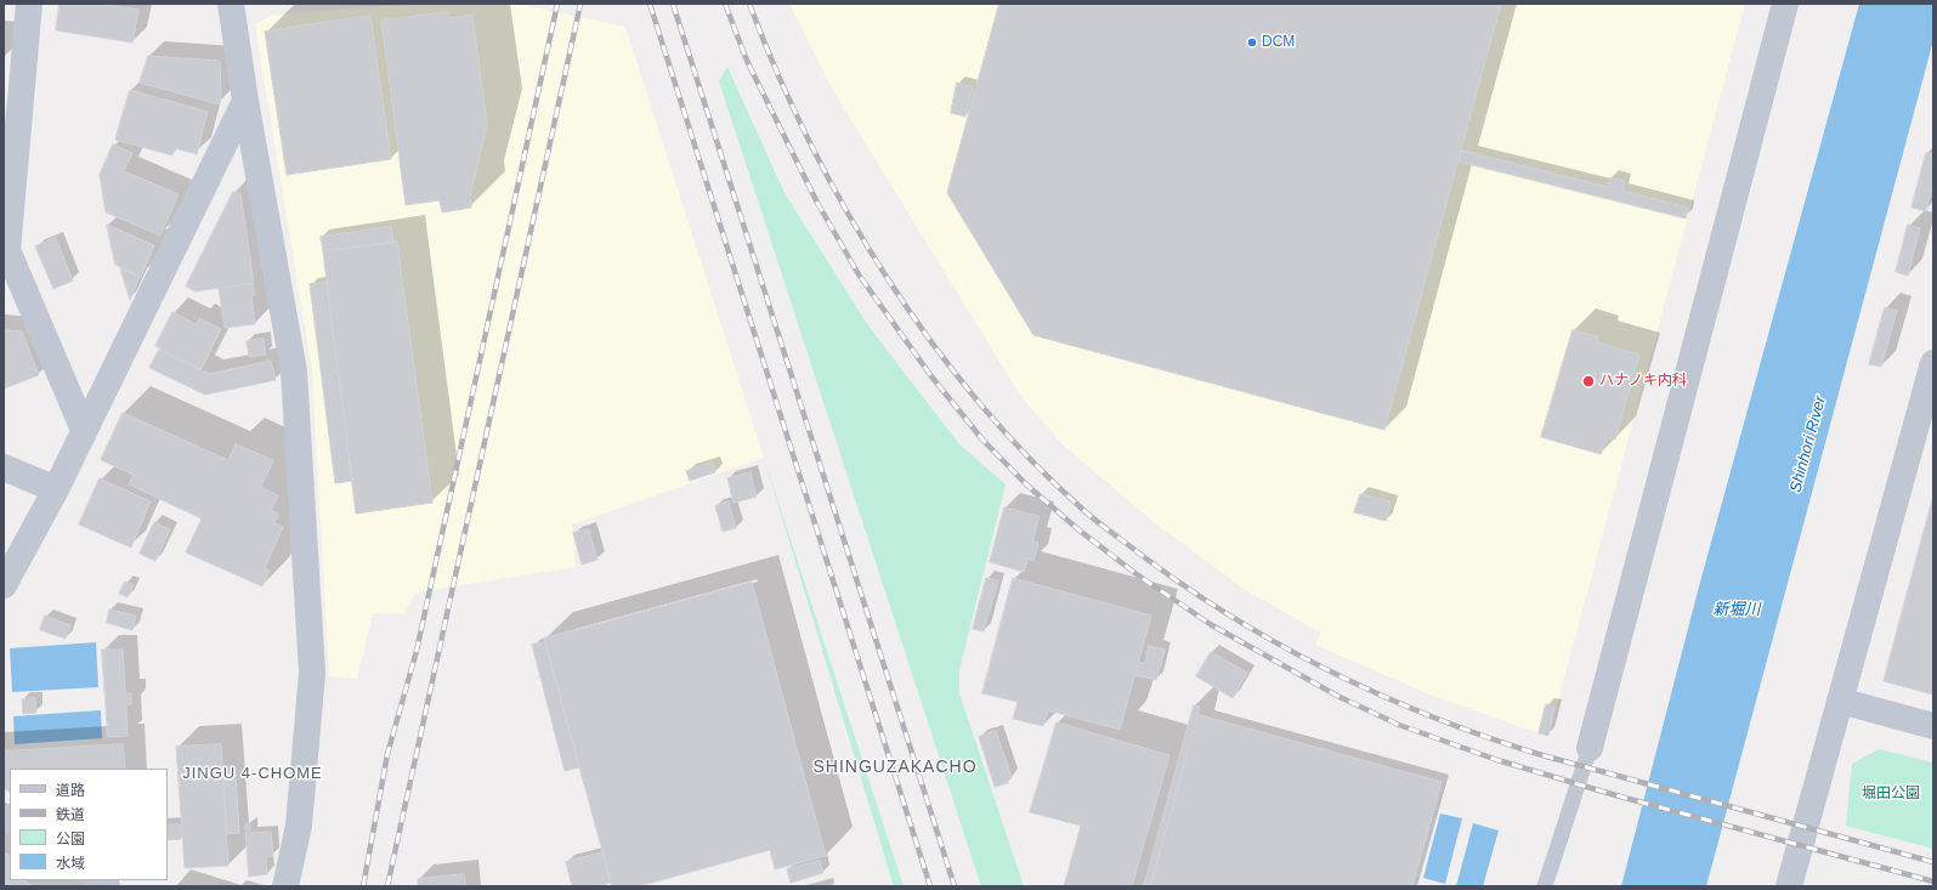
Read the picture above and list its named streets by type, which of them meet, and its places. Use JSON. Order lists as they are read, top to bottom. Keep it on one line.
{"districts":["SHINGUZAKACHO","JINGU 4-CHOME"],"water":["Shinhori River","新堀川"],"parks":["堀田公園"],"places":["DCM","ハナノキ内科"],"legend":["道路","鉄道","公園","水域"]}
